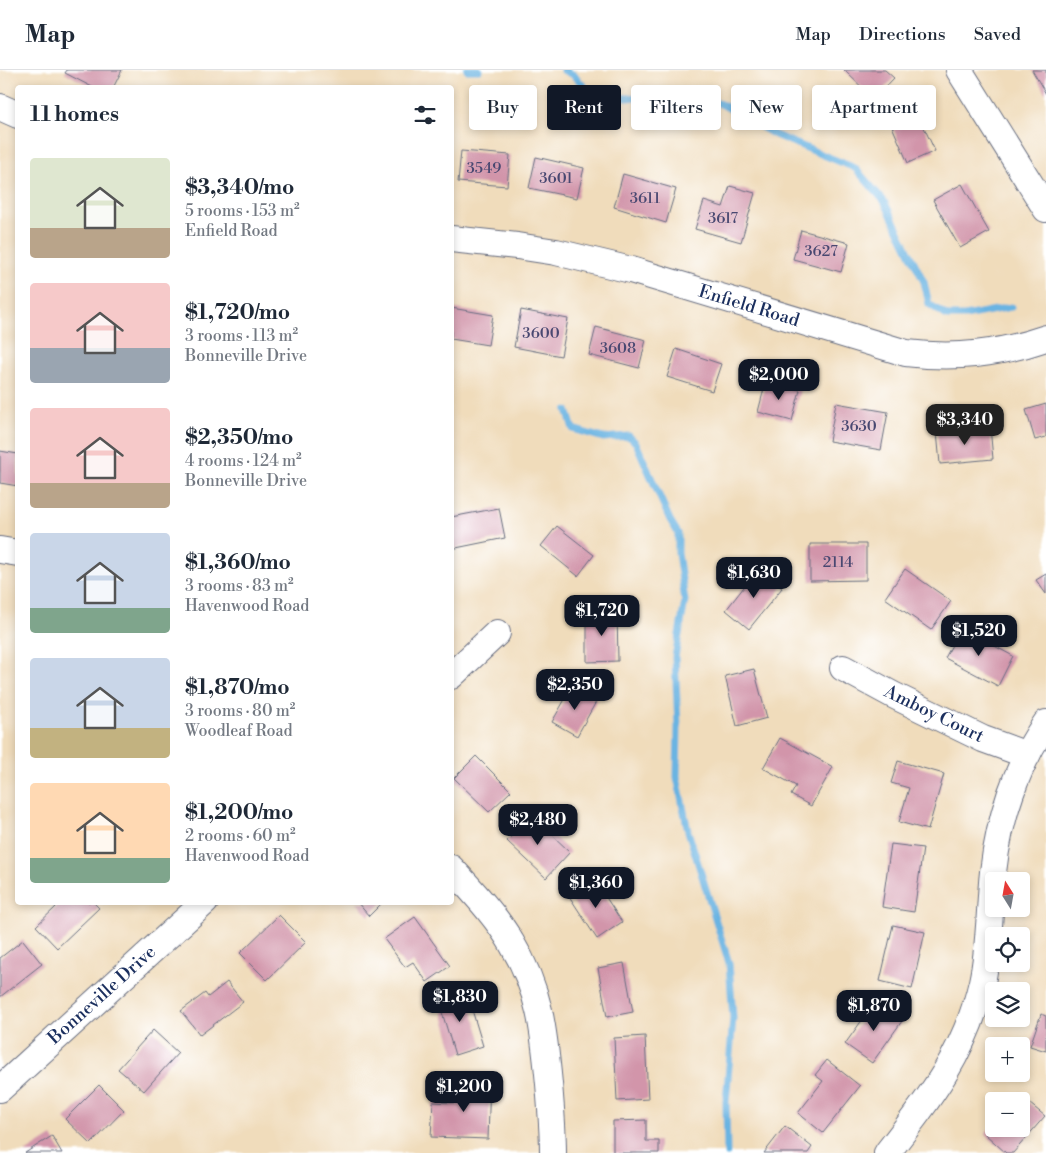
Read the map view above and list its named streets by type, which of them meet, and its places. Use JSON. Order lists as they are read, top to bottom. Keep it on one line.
{"streets":{"street":["Enfield Road","Amboy Court","Bonneville Drive"]},"house_numbers":["3549","3601","3611","3617","3627","3600","3608","3630","2114"],"north":"top","page":{"header":"Map","nav":["Map","Directions","Saved"],"chip":["Buy","Rent","Filters","New","Apartment"],"heading":"11 homes","list":[{"name":"$3,340/mo","note":"5 rooms · 153 m² · Enfield Road"},{"name":"$1,720/mo","note":"3 rooms · 113 m² · Bonneville Drive"},{"name":"$2,350/mo","note":"4 rooms · 124 m² · Bonneville Drive"},{"name":"$1,360/mo","note":"3 rooms · 83 m² · Havenwood Road"},{"name":"$1,870/mo","note":"3 rooms · 80 m² · Woodleaf Road"},{"name":"$1,200/mo","note":"2 rooms · 60 m² · Havenwood Road"}],"price":["$2,000","$3,340","$1,630","$1,720","$1,520","$2,350","$2,480","$1,360","$1,830","$1,870","$1,200"],"map_buttons":["+","−"]}}
